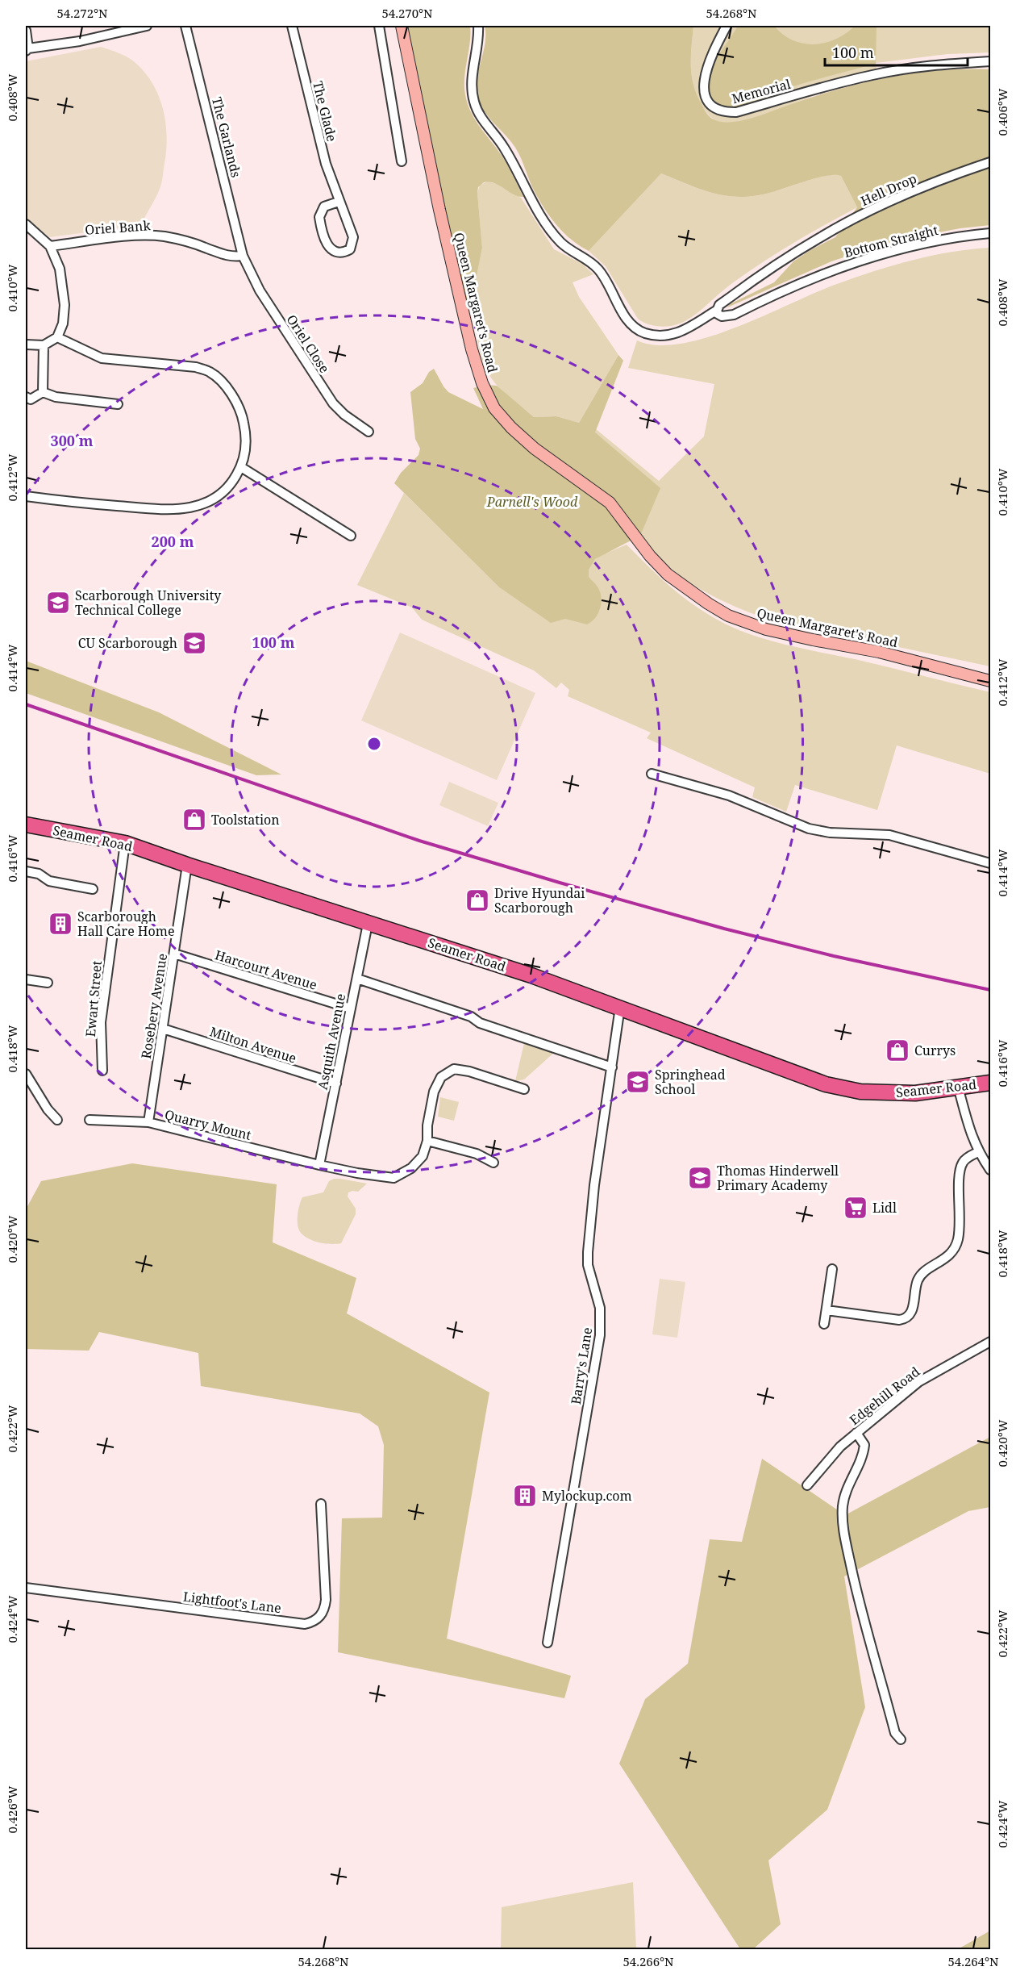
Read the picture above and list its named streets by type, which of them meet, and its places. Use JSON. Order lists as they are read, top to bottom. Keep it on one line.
{"streets":{"highway":["Seamer Road"],"main road":["Queen Margaret's Road"],"street":["Memorial","The Glade","The Garlands","Hell Drop","Oriel Bank","Bottom Straight","Oriel Close","Harcourt Avenue","Ewart Street","Rosebery Avenue","Asquith Avenue","Milton Avenue","Quarry Mount","Barry's Lane","Edgehill Road","Lightfoot's Lane"]},"crossings":[["The Garlands","Oriel Bank"],["The Garlands","Oriel Close"],["Hell Drop","Bottom Straight"],["Oriel Bank","Oriel Close"],["Seamer Road","Ewart Street"],["Seamer Road","Rosebery Avenue"],["Seamer Road","Asquith Avenue"],["Seamer Road","Barry's Lane"],["Harcourt Avenue","Rosebery Avenue"],["Harcourt Avenue","Asquith Avenue"],["Rosebery Avenue","Milton Avenue"],["Rosebery Avenue","Quarry Mount"],["Asquith Avenue","Milton Avenue"],["Asquith Avenue","Quarry Mount"]],"parks":["Parnell's Wood"],"places":{"school or university":["Scarborough University Technical College","CU Scarborough","Springhead School","Thomas Hinderwell Primary Academy"],"shop":["Toolstation","Drive Hyundai Scarborough","Currys"],"building":["Scarborough Hall Care Home","Mylockup.com"],"supermarket":["Lidl"]},"scale_bar":"100 m","coordinates":["54.272°N","54.270°N","54.268°N","0.408°W","0.406°W","0.410°W","0.412°W","0.414°W","0.416°W","0.418°W","0.420°W","0.422°W","0.424°W","0.426°W","54.266°N","54.264°N"],"rings":["300 m","200 m","100 m"]}
